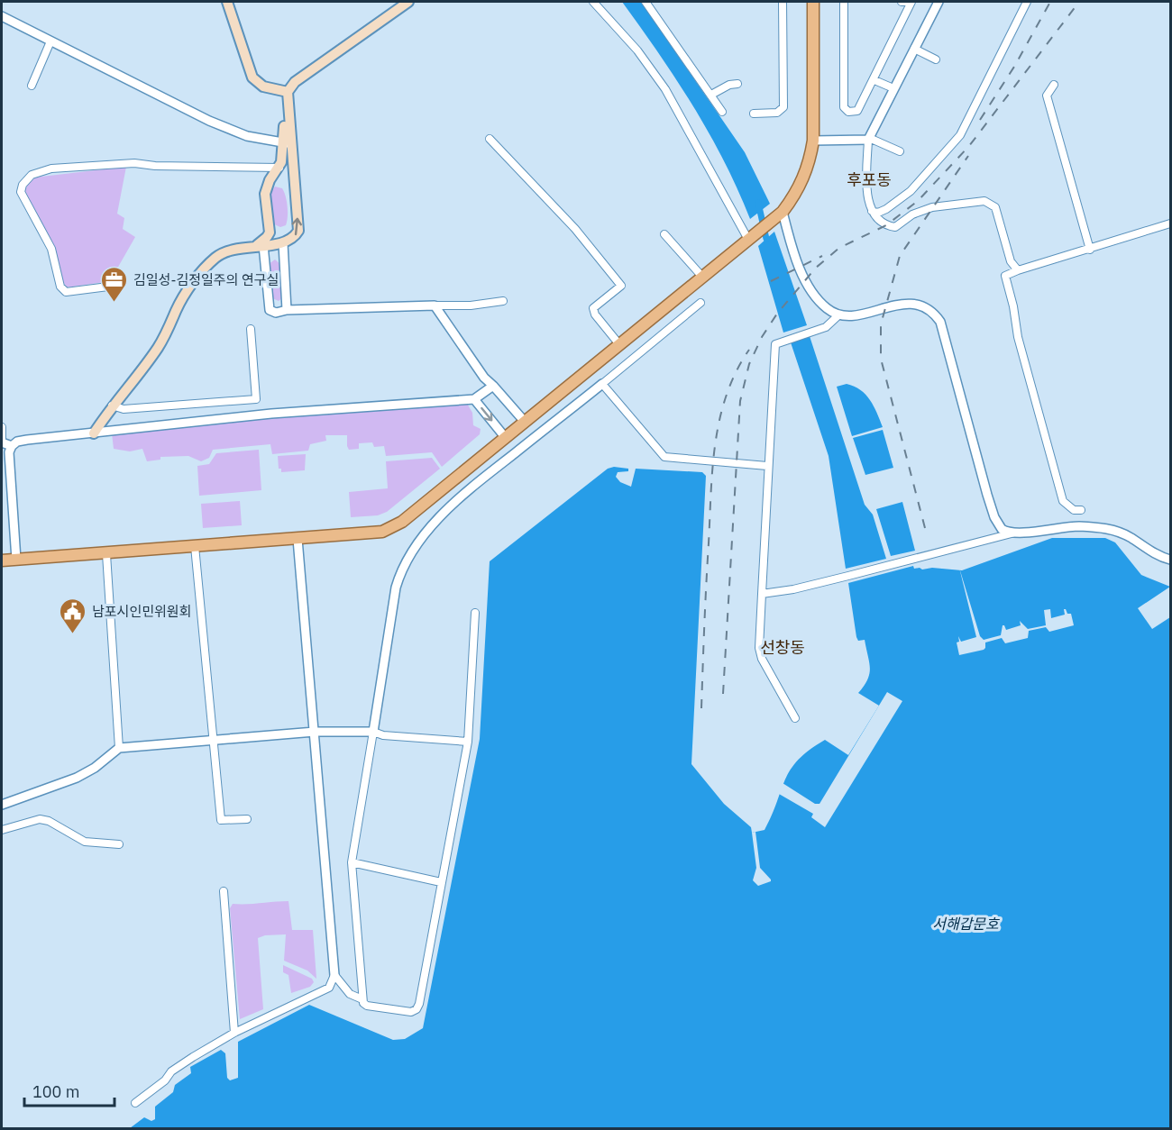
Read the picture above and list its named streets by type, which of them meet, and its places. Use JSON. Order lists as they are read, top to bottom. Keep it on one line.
{"districts":["후포동","선창동"],"water":["서해갑문호"],"places":{"office":["김일성-김정일주의 연구실"],"public building":["남포시인민위원회"]},"scale_bar":"100 m"}
